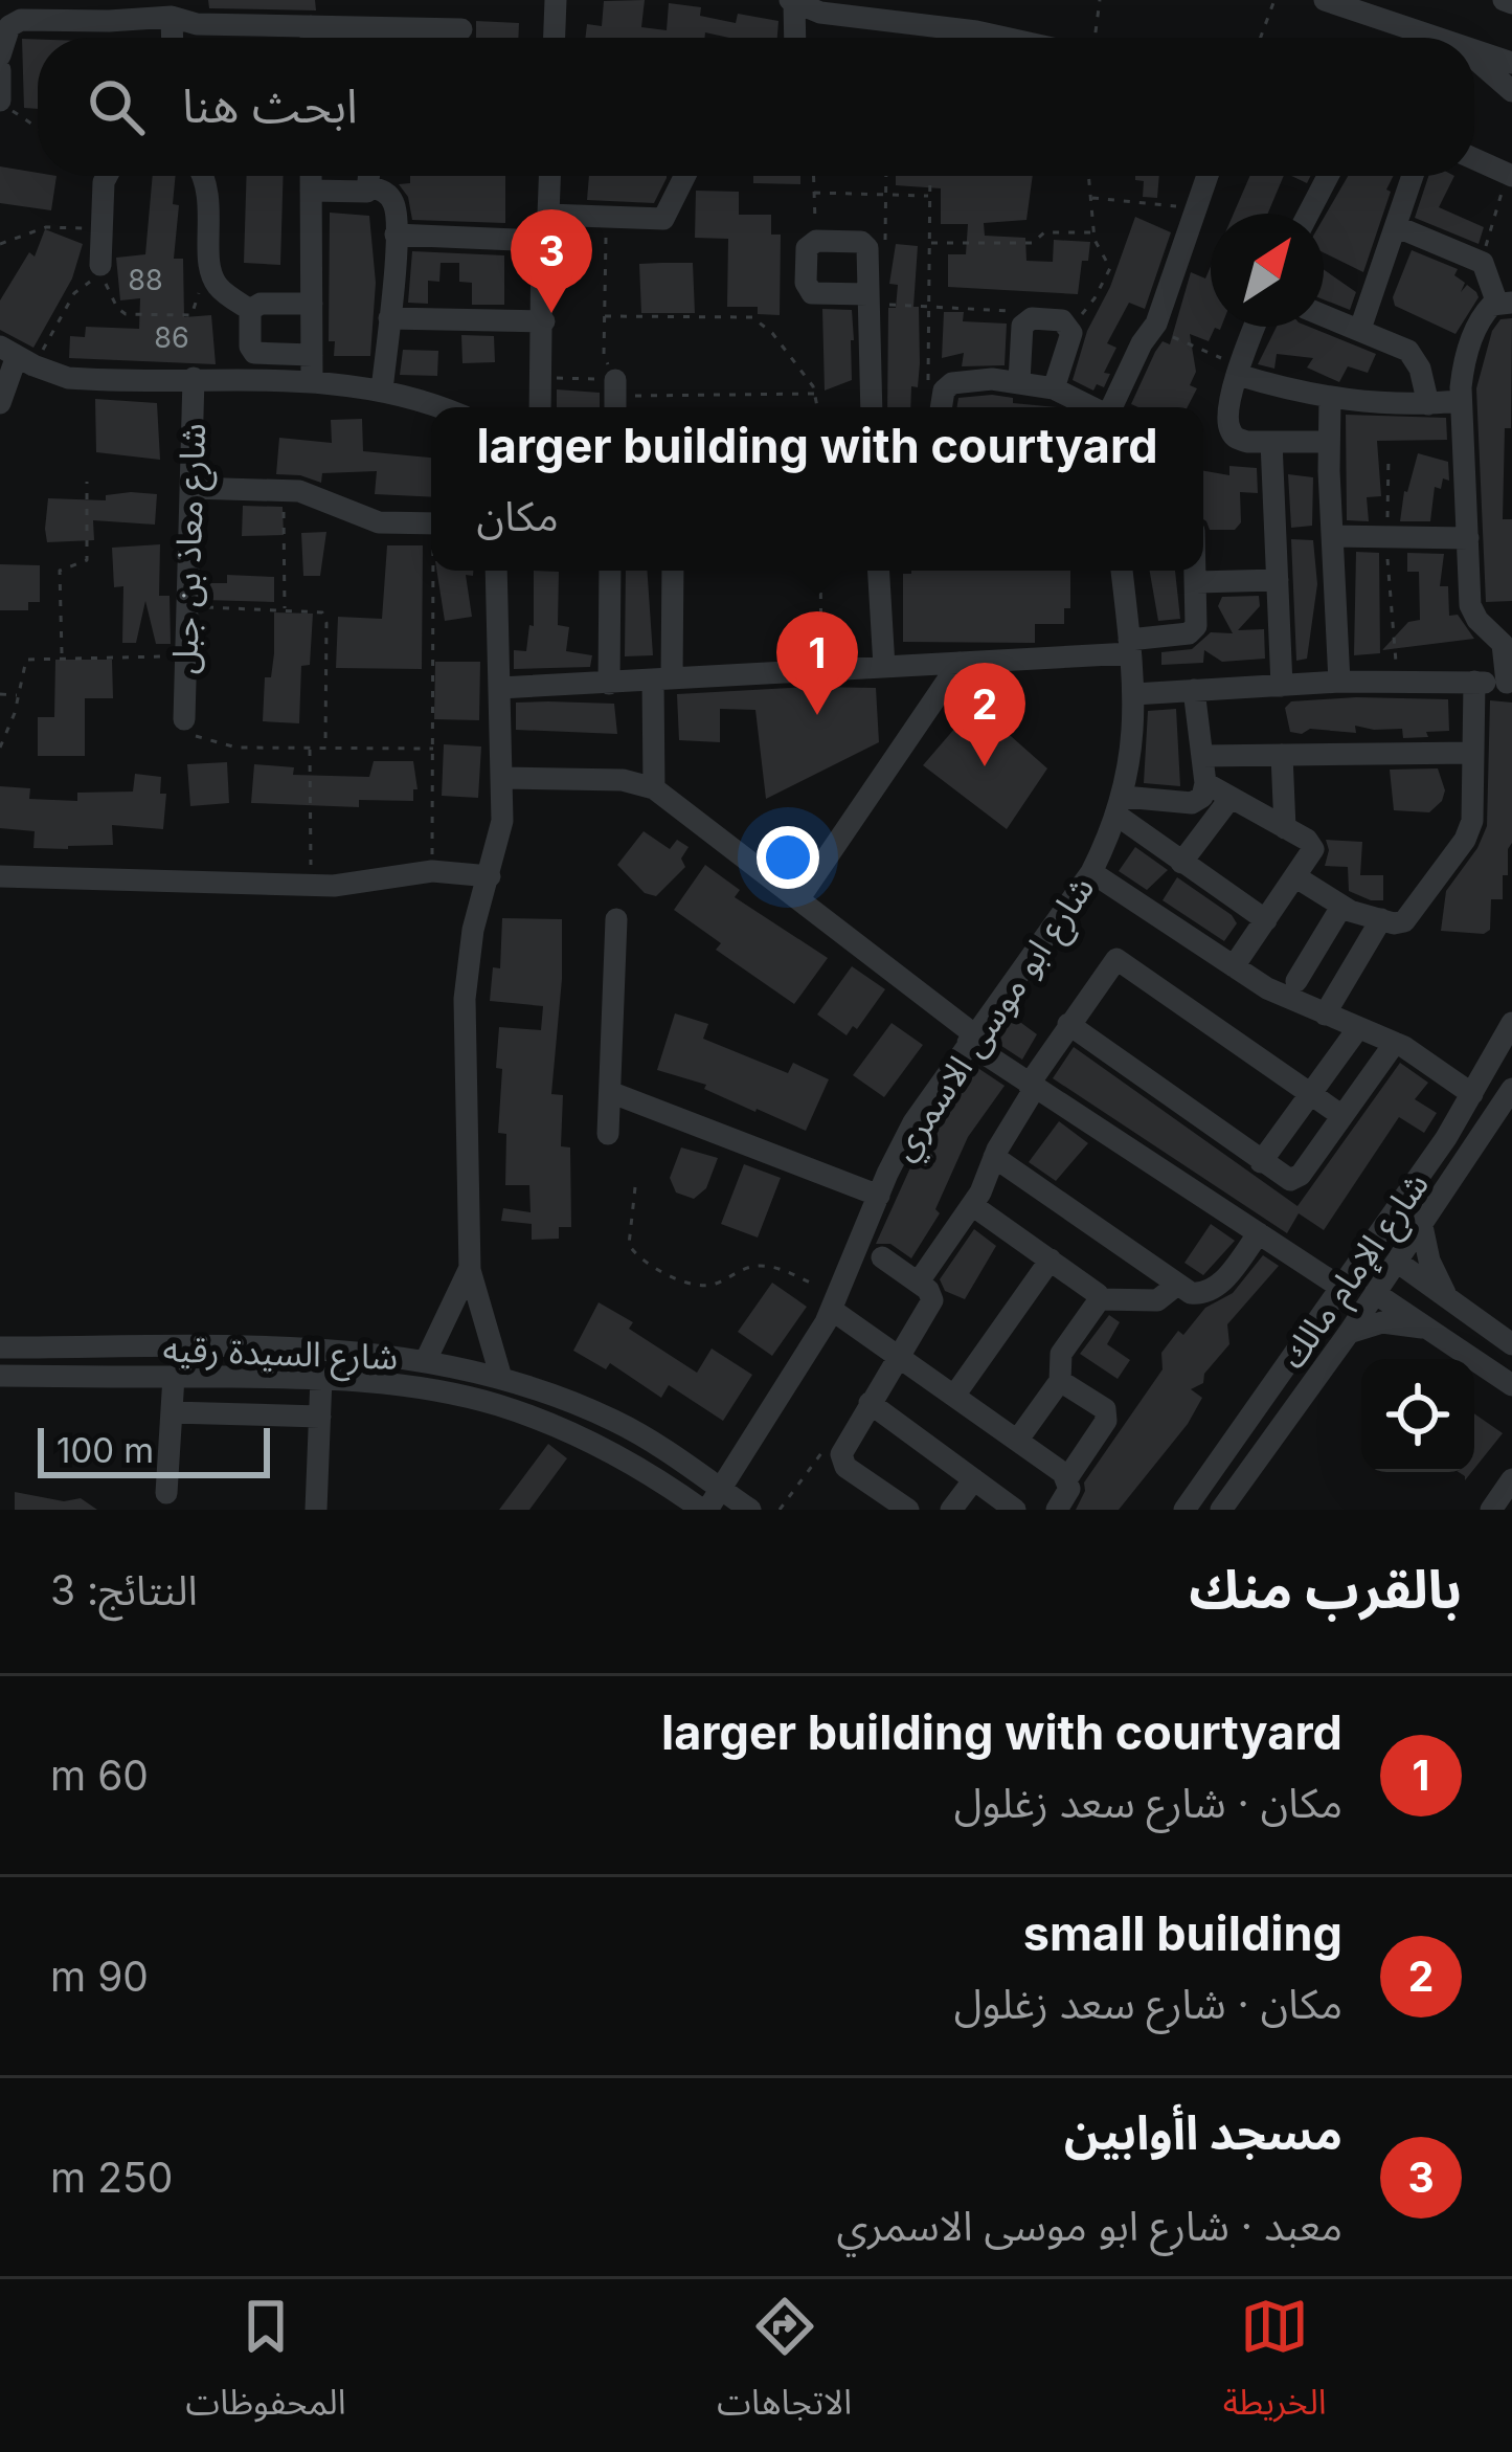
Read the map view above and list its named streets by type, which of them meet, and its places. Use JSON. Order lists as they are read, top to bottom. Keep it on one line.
{"streets":{"street":["شارع معاذ بن جبل","شارع ابو موسى الاسمري","شارع الإمام مالك","شارع السيدة رقيه"]},"crossings":[["شارع ابو موسى الاسمري","شارع السيدة رقيه"]],"house_numbers":["88","86"],"scale_bar":"100 m","north":"top right","page":{"search":"ابحث هنا","pins":["3","1","2"],"popup":["larger building with courtyard","مكان"],"scale":"100 m","heading":["بالقرب منك","النتائج: 3"],"list":[{"mark":"1","name":"larger building with courtyard","note":"مكان · شارع سعد زغلول","value":"60 m"},{"mark":"2","name":"small building","note":"مكان · شارع سعد زغلول","value":"90 m"},{"mark":"3","name":"مسجد اأوابين","note":"معبد · شارع ابو موسى الاسمري","value":"250 m"}],"nav":["الخريطة","الاتجاهات","المحفوظات"]}}
